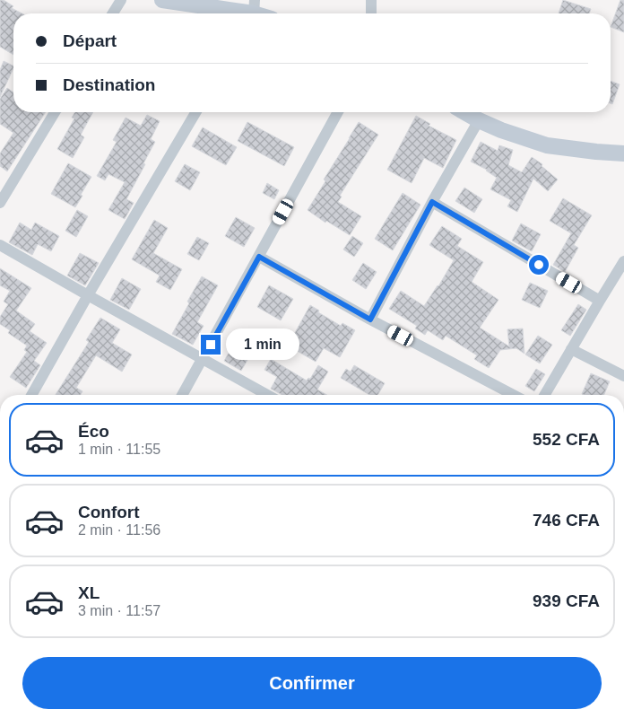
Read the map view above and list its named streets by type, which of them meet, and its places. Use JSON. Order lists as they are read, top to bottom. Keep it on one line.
{"page":{"banner":["Départ","Destination"],"bubble":"1 min","list":[{"name":"Éco","note":"1 min · 11:55","value":"552 CFA"},{"name":"Confort","note":"2 min · 11:56","value":"746 CFA"},{"name":"XL","note":"3 min · 11:57","value":"939 CFA"}],"buttons":"Confirmer"}}
